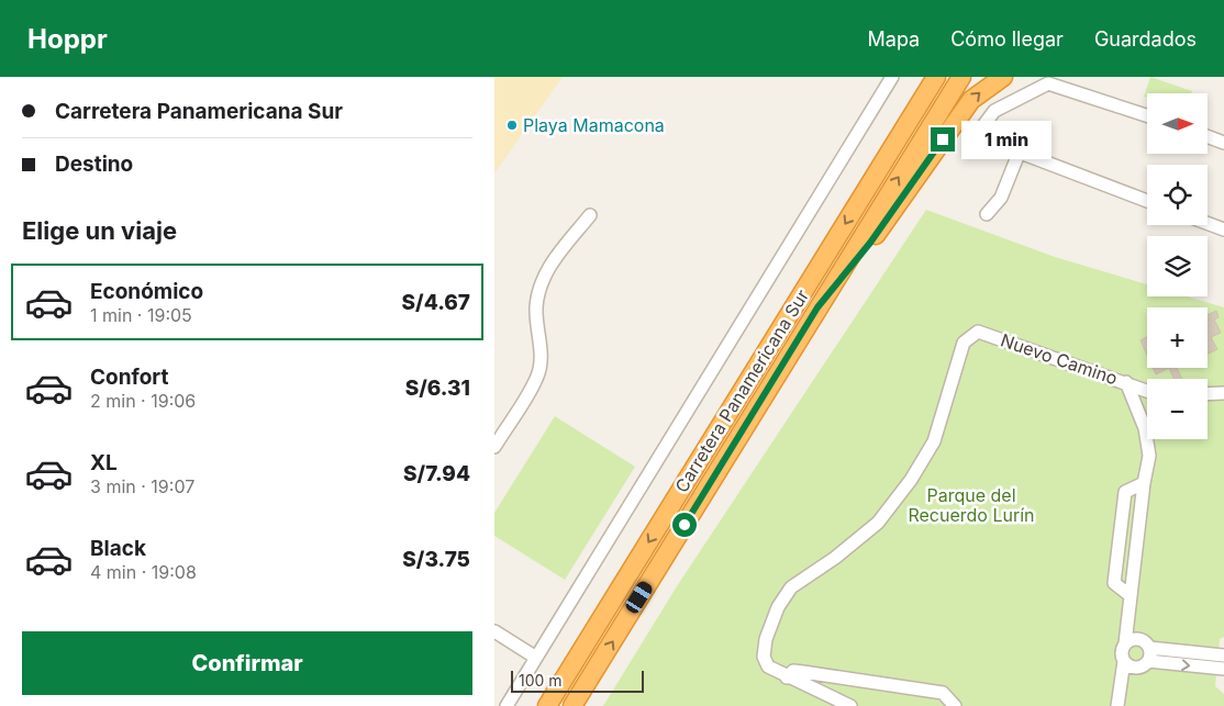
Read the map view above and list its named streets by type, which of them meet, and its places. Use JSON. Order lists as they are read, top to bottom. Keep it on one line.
{"streets":{"highway":["Carretera Panamericana Sur"],"street":["Nuevo Camino"]},"parks":["Parque del Recuerdo Lurín"],"places":["Playa Mamacona"],"scale_bar":"100 m","north":"right","page":{"header":"Hoppr","nav":["Mapa","Cómo llegar","Guardados"],"banner":["Carretera Panamericana Sur","Destino"],"map_buttons":["+","−"],"bubble":"1 min","heading":"Elige un viaje","list":[{"name":"Económico","note":"1 min · 19:05","value":"S/4.67"},{"name":"Confort","note":"2 min · 19:06","value":"S/6.31"},{"name":"XL","note":"3 min · 19:07","value":"S/7.94"},{"name":"Black","note":"4 min · 19:08","value":"S/3.75"}],"buttons":"Confirmar","scale":"100 m"}}
